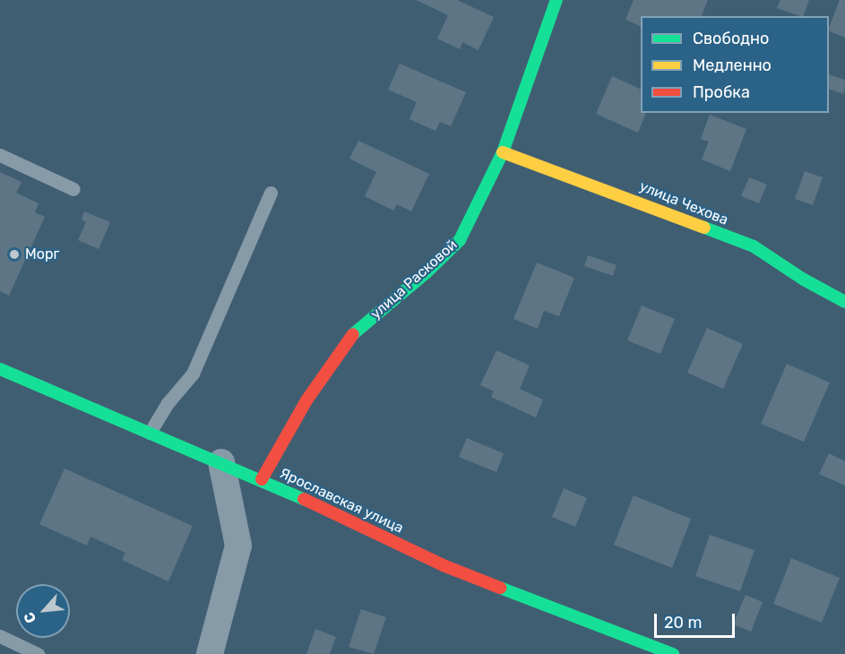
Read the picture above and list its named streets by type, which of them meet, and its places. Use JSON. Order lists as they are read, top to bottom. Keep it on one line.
{"streets":{"street":["улица Чехова","улица Расковой","Ярославская улица"]},"crossings":[["улица Чехова","улица Расковой"],["улица Расковой","Ярославская улица"]],"places":["Морг"],"legend":["Свободно","Медленно","Пробка"],"scale_bar":"20 m","north":"bottom left"}
